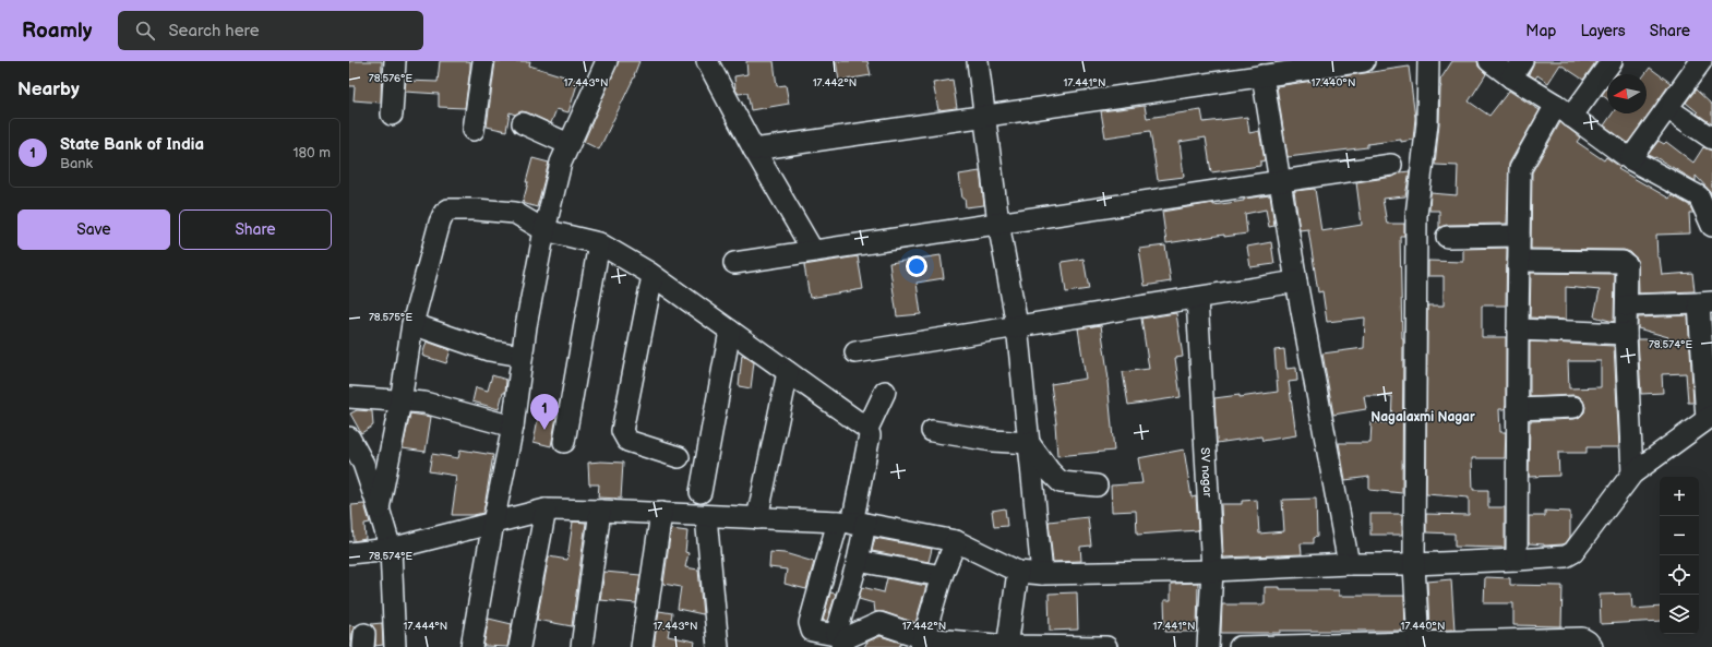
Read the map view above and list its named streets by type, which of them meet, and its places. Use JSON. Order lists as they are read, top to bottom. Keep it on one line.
{"streets":{"street":["SV nagar"]},"districts":["Nagalaxmi Nagar"],"north":"left","page":{"header":"Roamly","search":"Search here","nav":["Map","Layers","Share"],"heading":"Nearby","list":[{"mark":"1","name":"State Bank of India","note":"Bank","value":"180 m"}],"buttons":["Save","Share"],"pins":"1","map_buttons":["+","−"]},"coordinates":["78.576°E","17.443°N","17.442°N","17.441°N","17.440°N","78.575°E","78.574°E","17.444°N"]}
